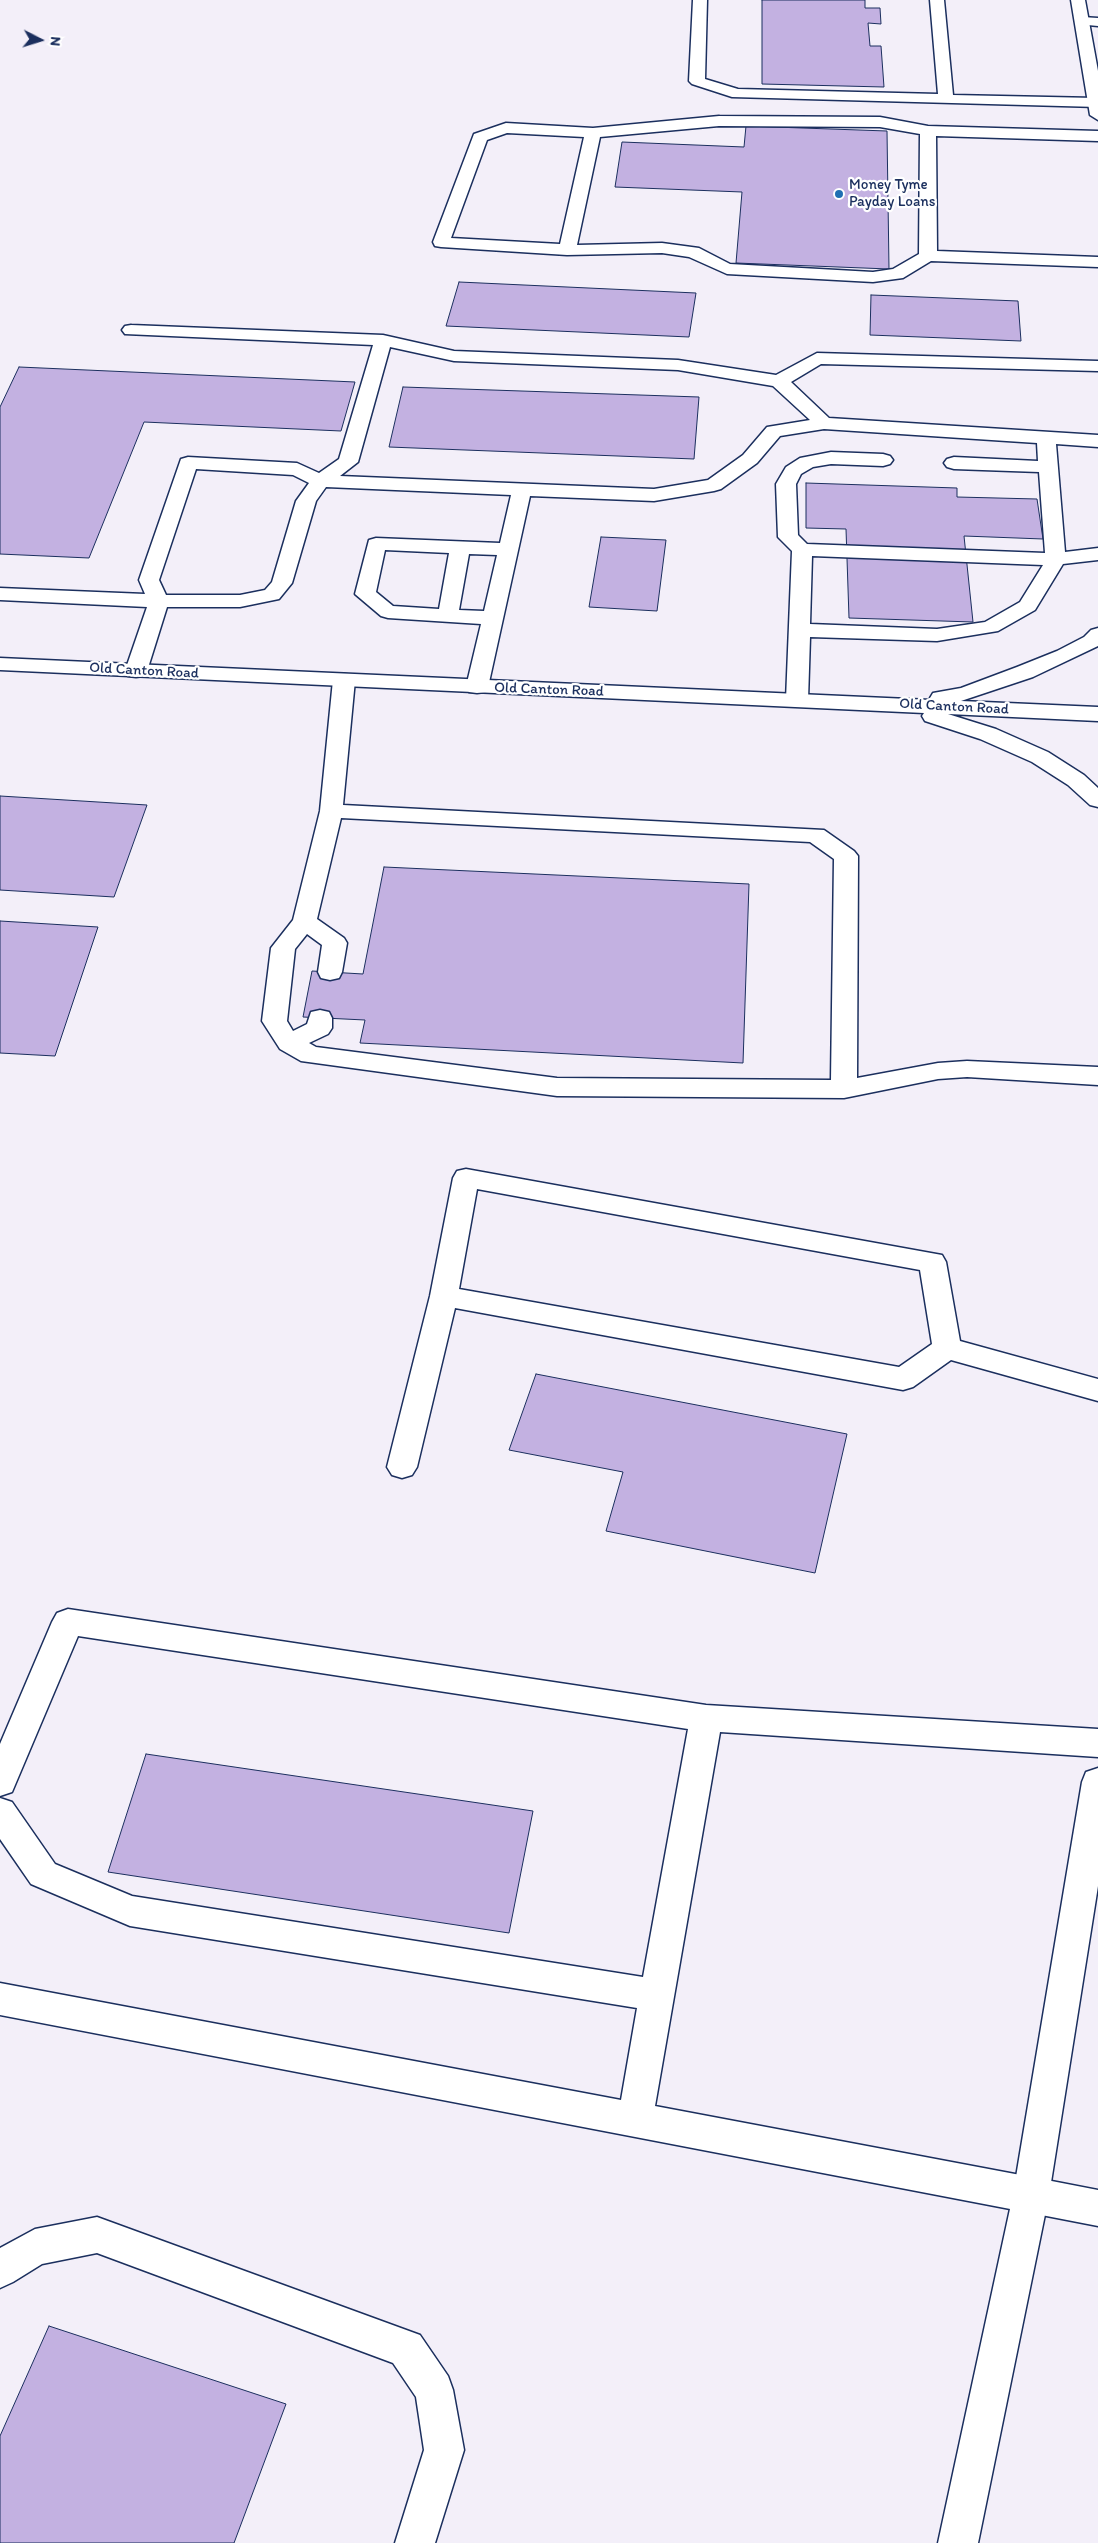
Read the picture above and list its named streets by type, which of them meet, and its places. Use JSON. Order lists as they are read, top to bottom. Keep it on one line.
{"streets":{"main road":["Old Canton Road"]},"places":["Money Tyme Payday Loans"],"north":"right"}
